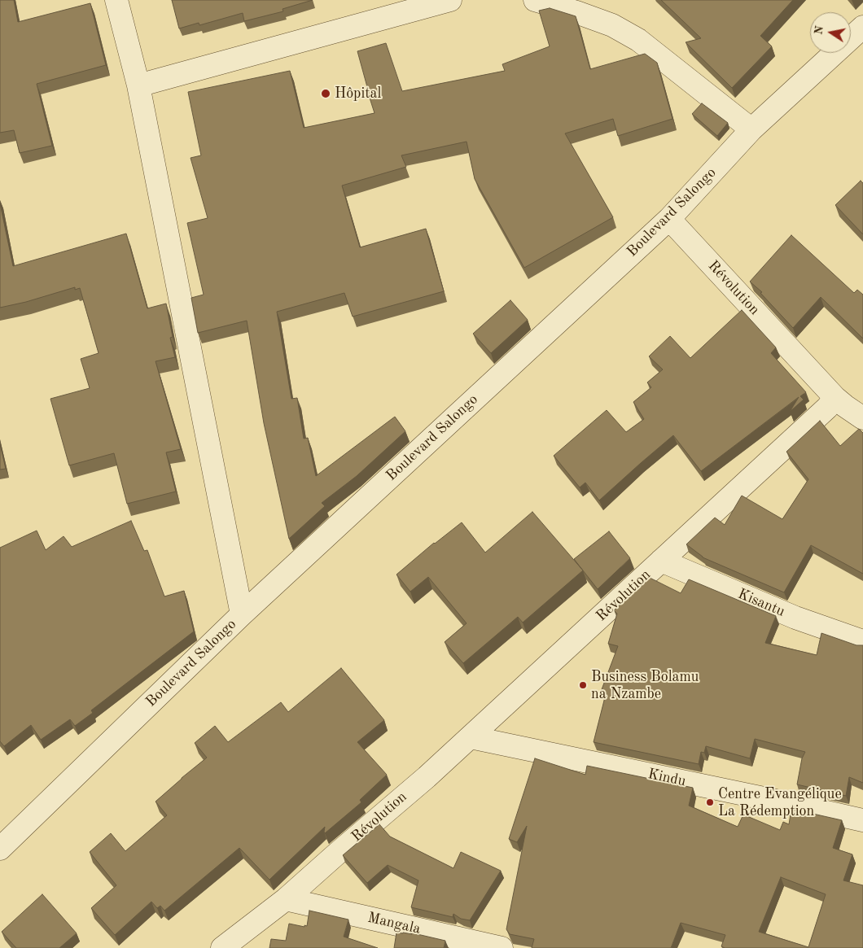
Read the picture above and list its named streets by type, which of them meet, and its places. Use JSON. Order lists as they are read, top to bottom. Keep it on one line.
{"streets":{"street":["Boulevard Salongo","Révolution","Kisantu","Kindu","Mangala"]},"crossings":[["Boulevard Salongo","Révolution"],["Révolution","Kisantu"],["Révolution","Kindu"],["Révolution","Mangala"]],"places":["Hôpital","Business Bolamu na Nzambe","Centre Evangélique La Rédemption"],"north":"left"}
